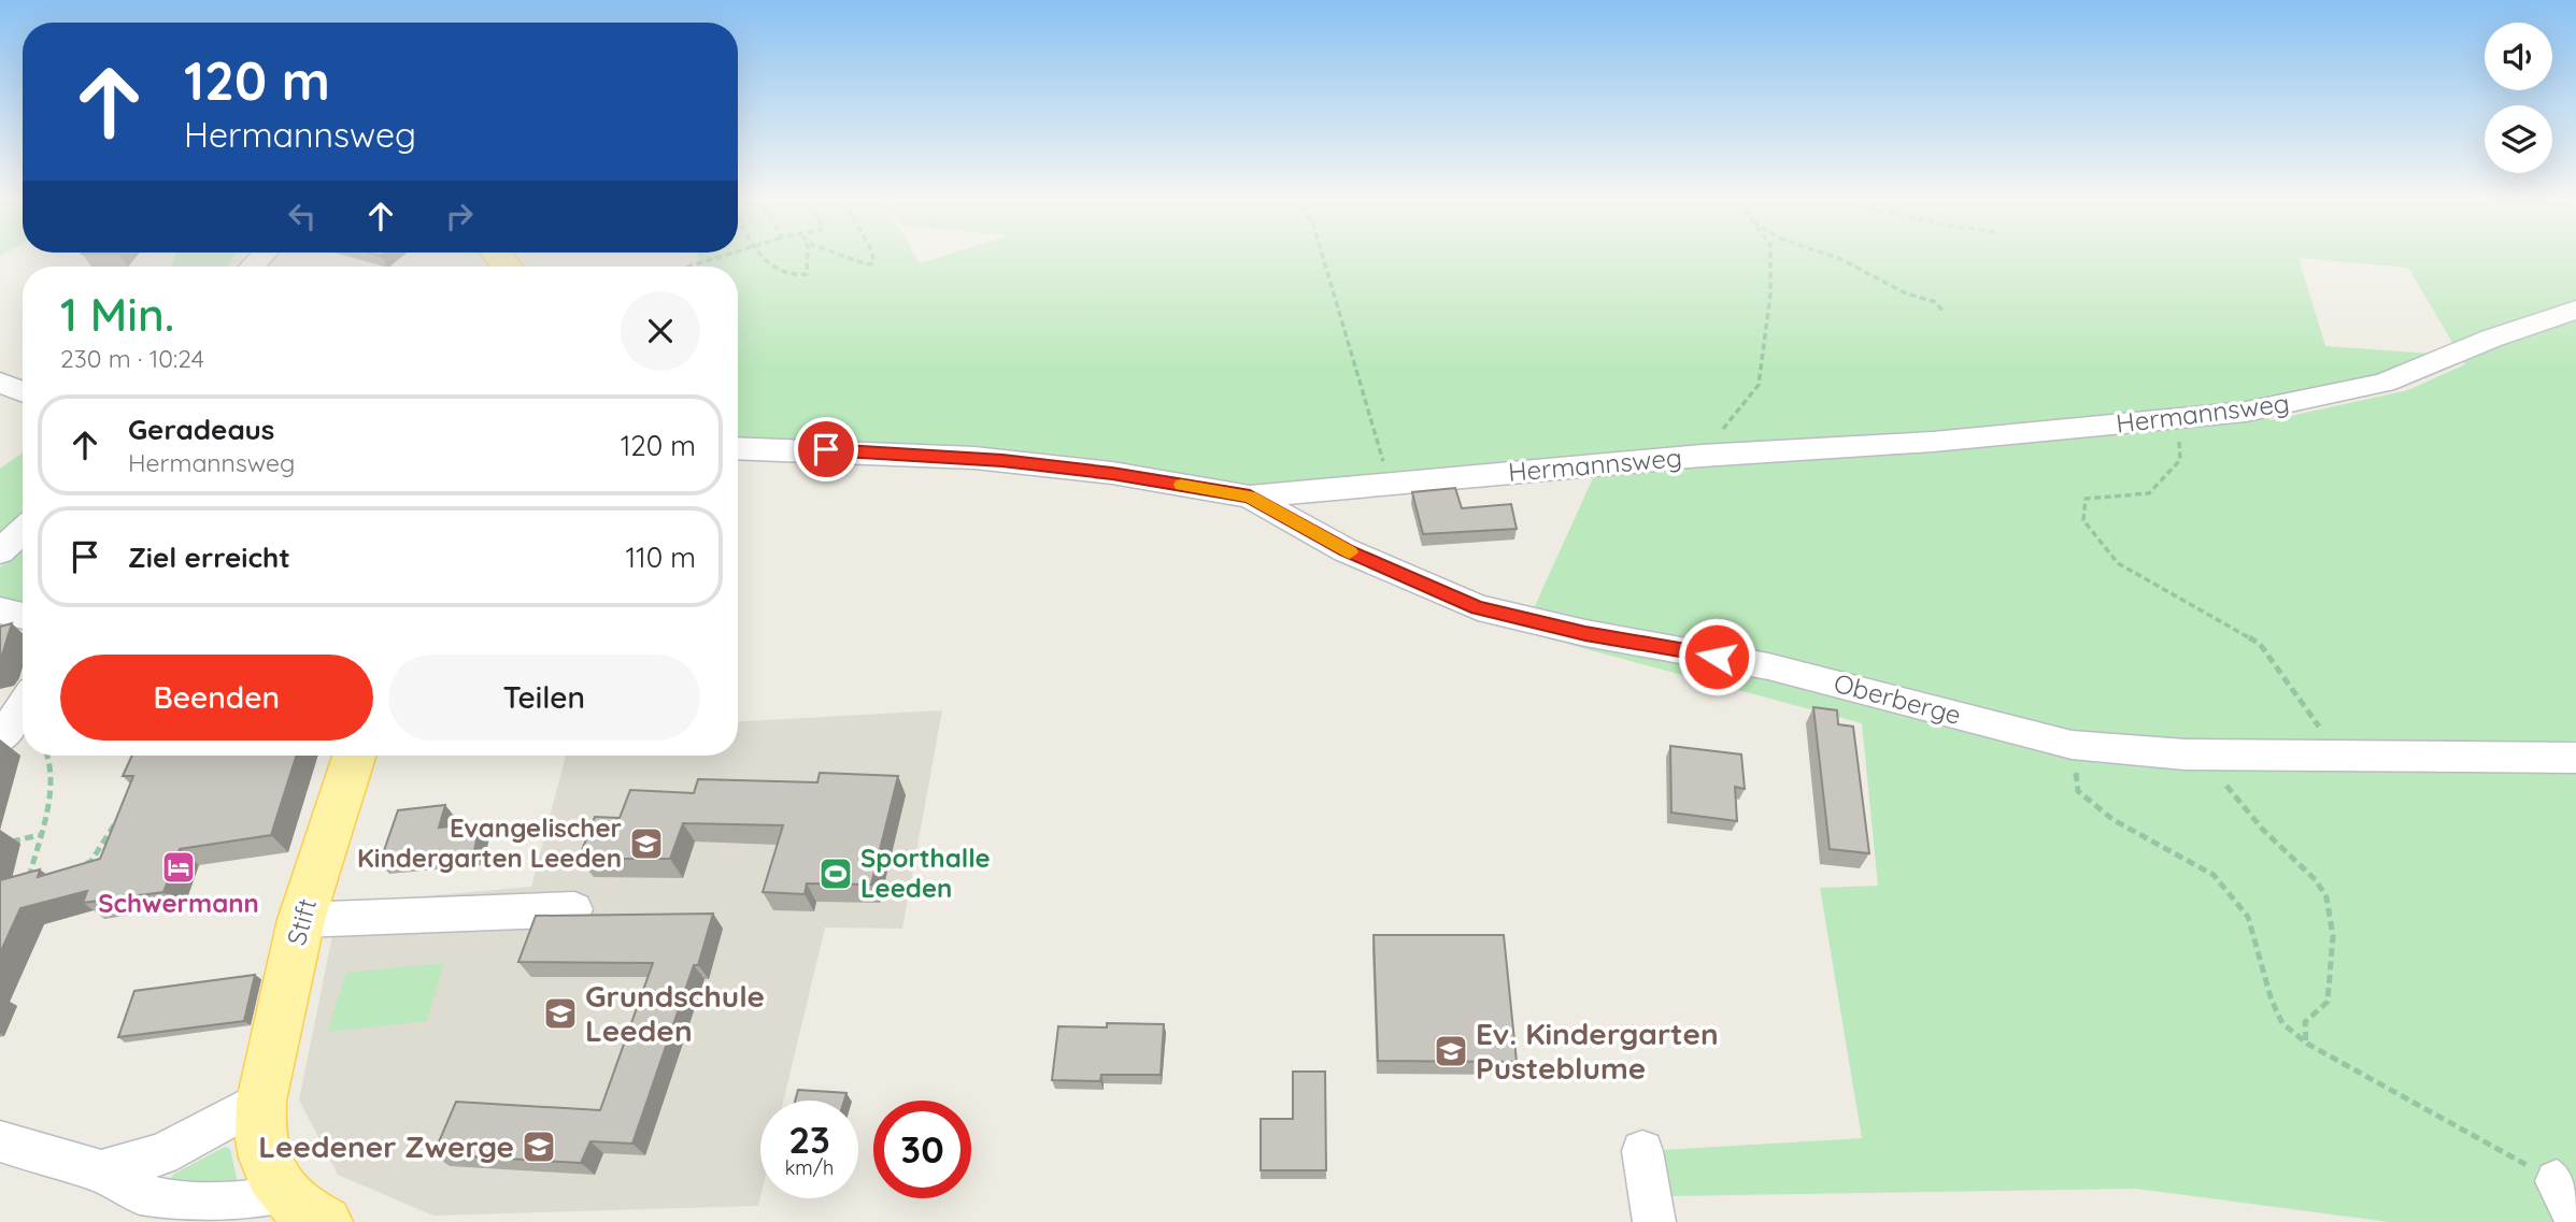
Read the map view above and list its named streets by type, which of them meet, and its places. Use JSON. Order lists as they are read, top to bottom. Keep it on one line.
{"streets":{"main road":["Stift"],"street":["Hermannsweg","Oberberge"]},"crossings":[["Hermannsweg","Oberberge"]],"places":{"school or university":["Evangelischer Kindergarten Leeden","Grundschule Leeden","Ev. Kindergarten Pusteblume","Leedener Zwerge"],"hotel":["Schwermann"],"sports":["Sporthalle Leeden"]},"page":{"turn":["120 m","Hermannsweg"],"heading":["1 Min.","230 m · 10:24"],"list":[{"name":"Geradeaus","note":"Hermannsweg","value":"120 m"},{"name":"Ziel erreicht","value":"110 m"}],"buttons":["Beenden","Teilen"],"speed":"23 km/h","limit":"30"}}
